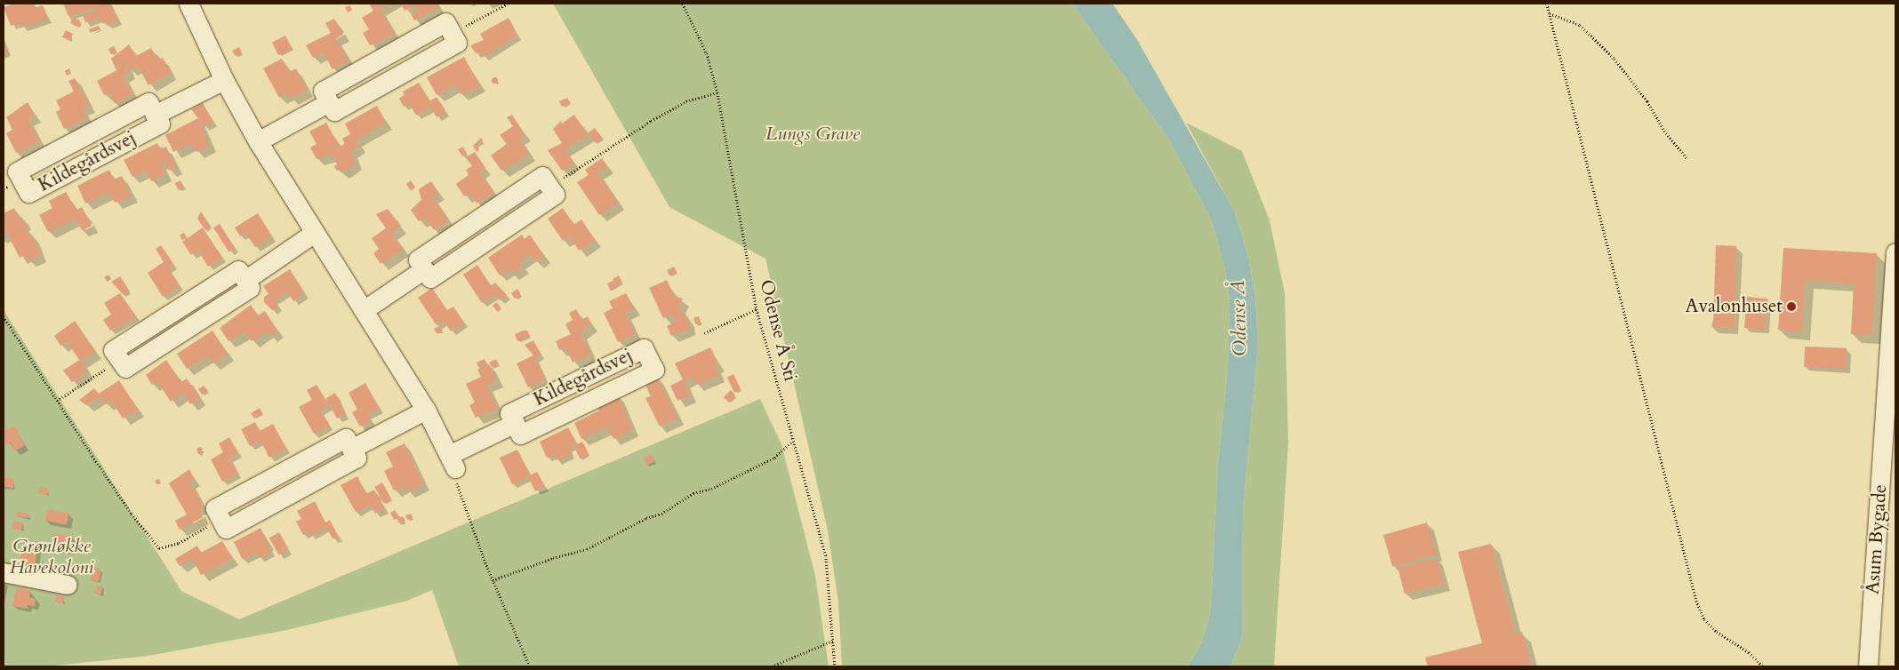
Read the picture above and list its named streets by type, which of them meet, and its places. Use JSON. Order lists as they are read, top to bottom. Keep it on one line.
{"streets":{"street":["Kildegårdsvej","Åsum Bygade"],"path":["Odense Å Sti"]},"water":["Odense Å"],"parks":["Lungs Grave","Grønløkke Havekoloni"],"places":["Avalonhuset"]}
